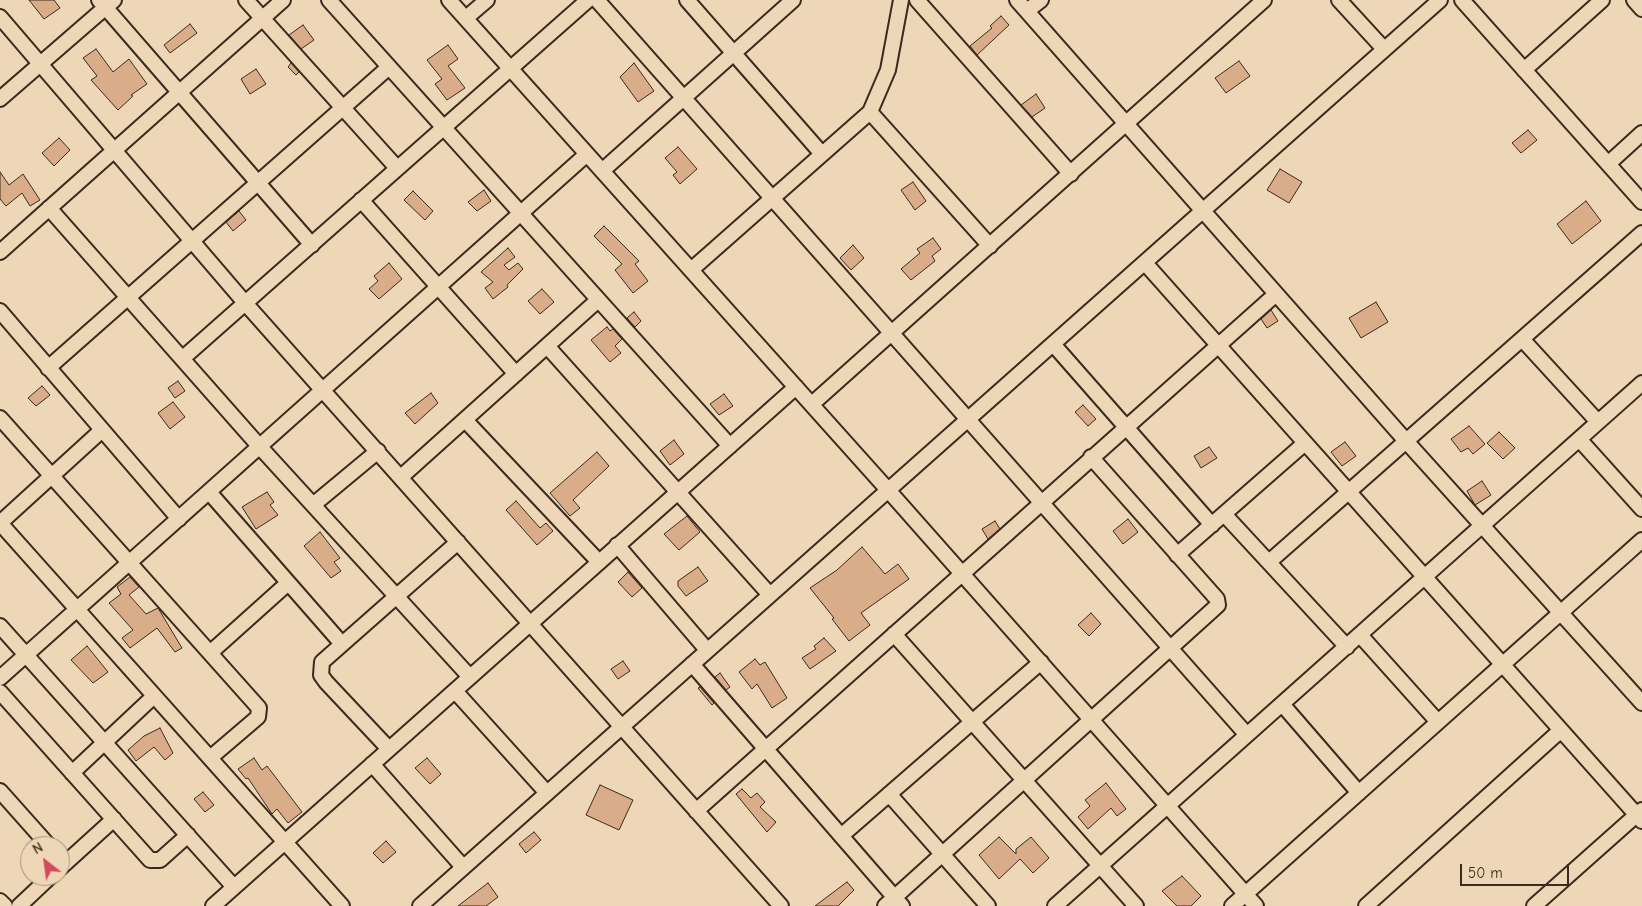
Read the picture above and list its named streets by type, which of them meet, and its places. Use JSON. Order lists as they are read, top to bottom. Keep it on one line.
{"scale_bar":"50 m","north":"top left"}
